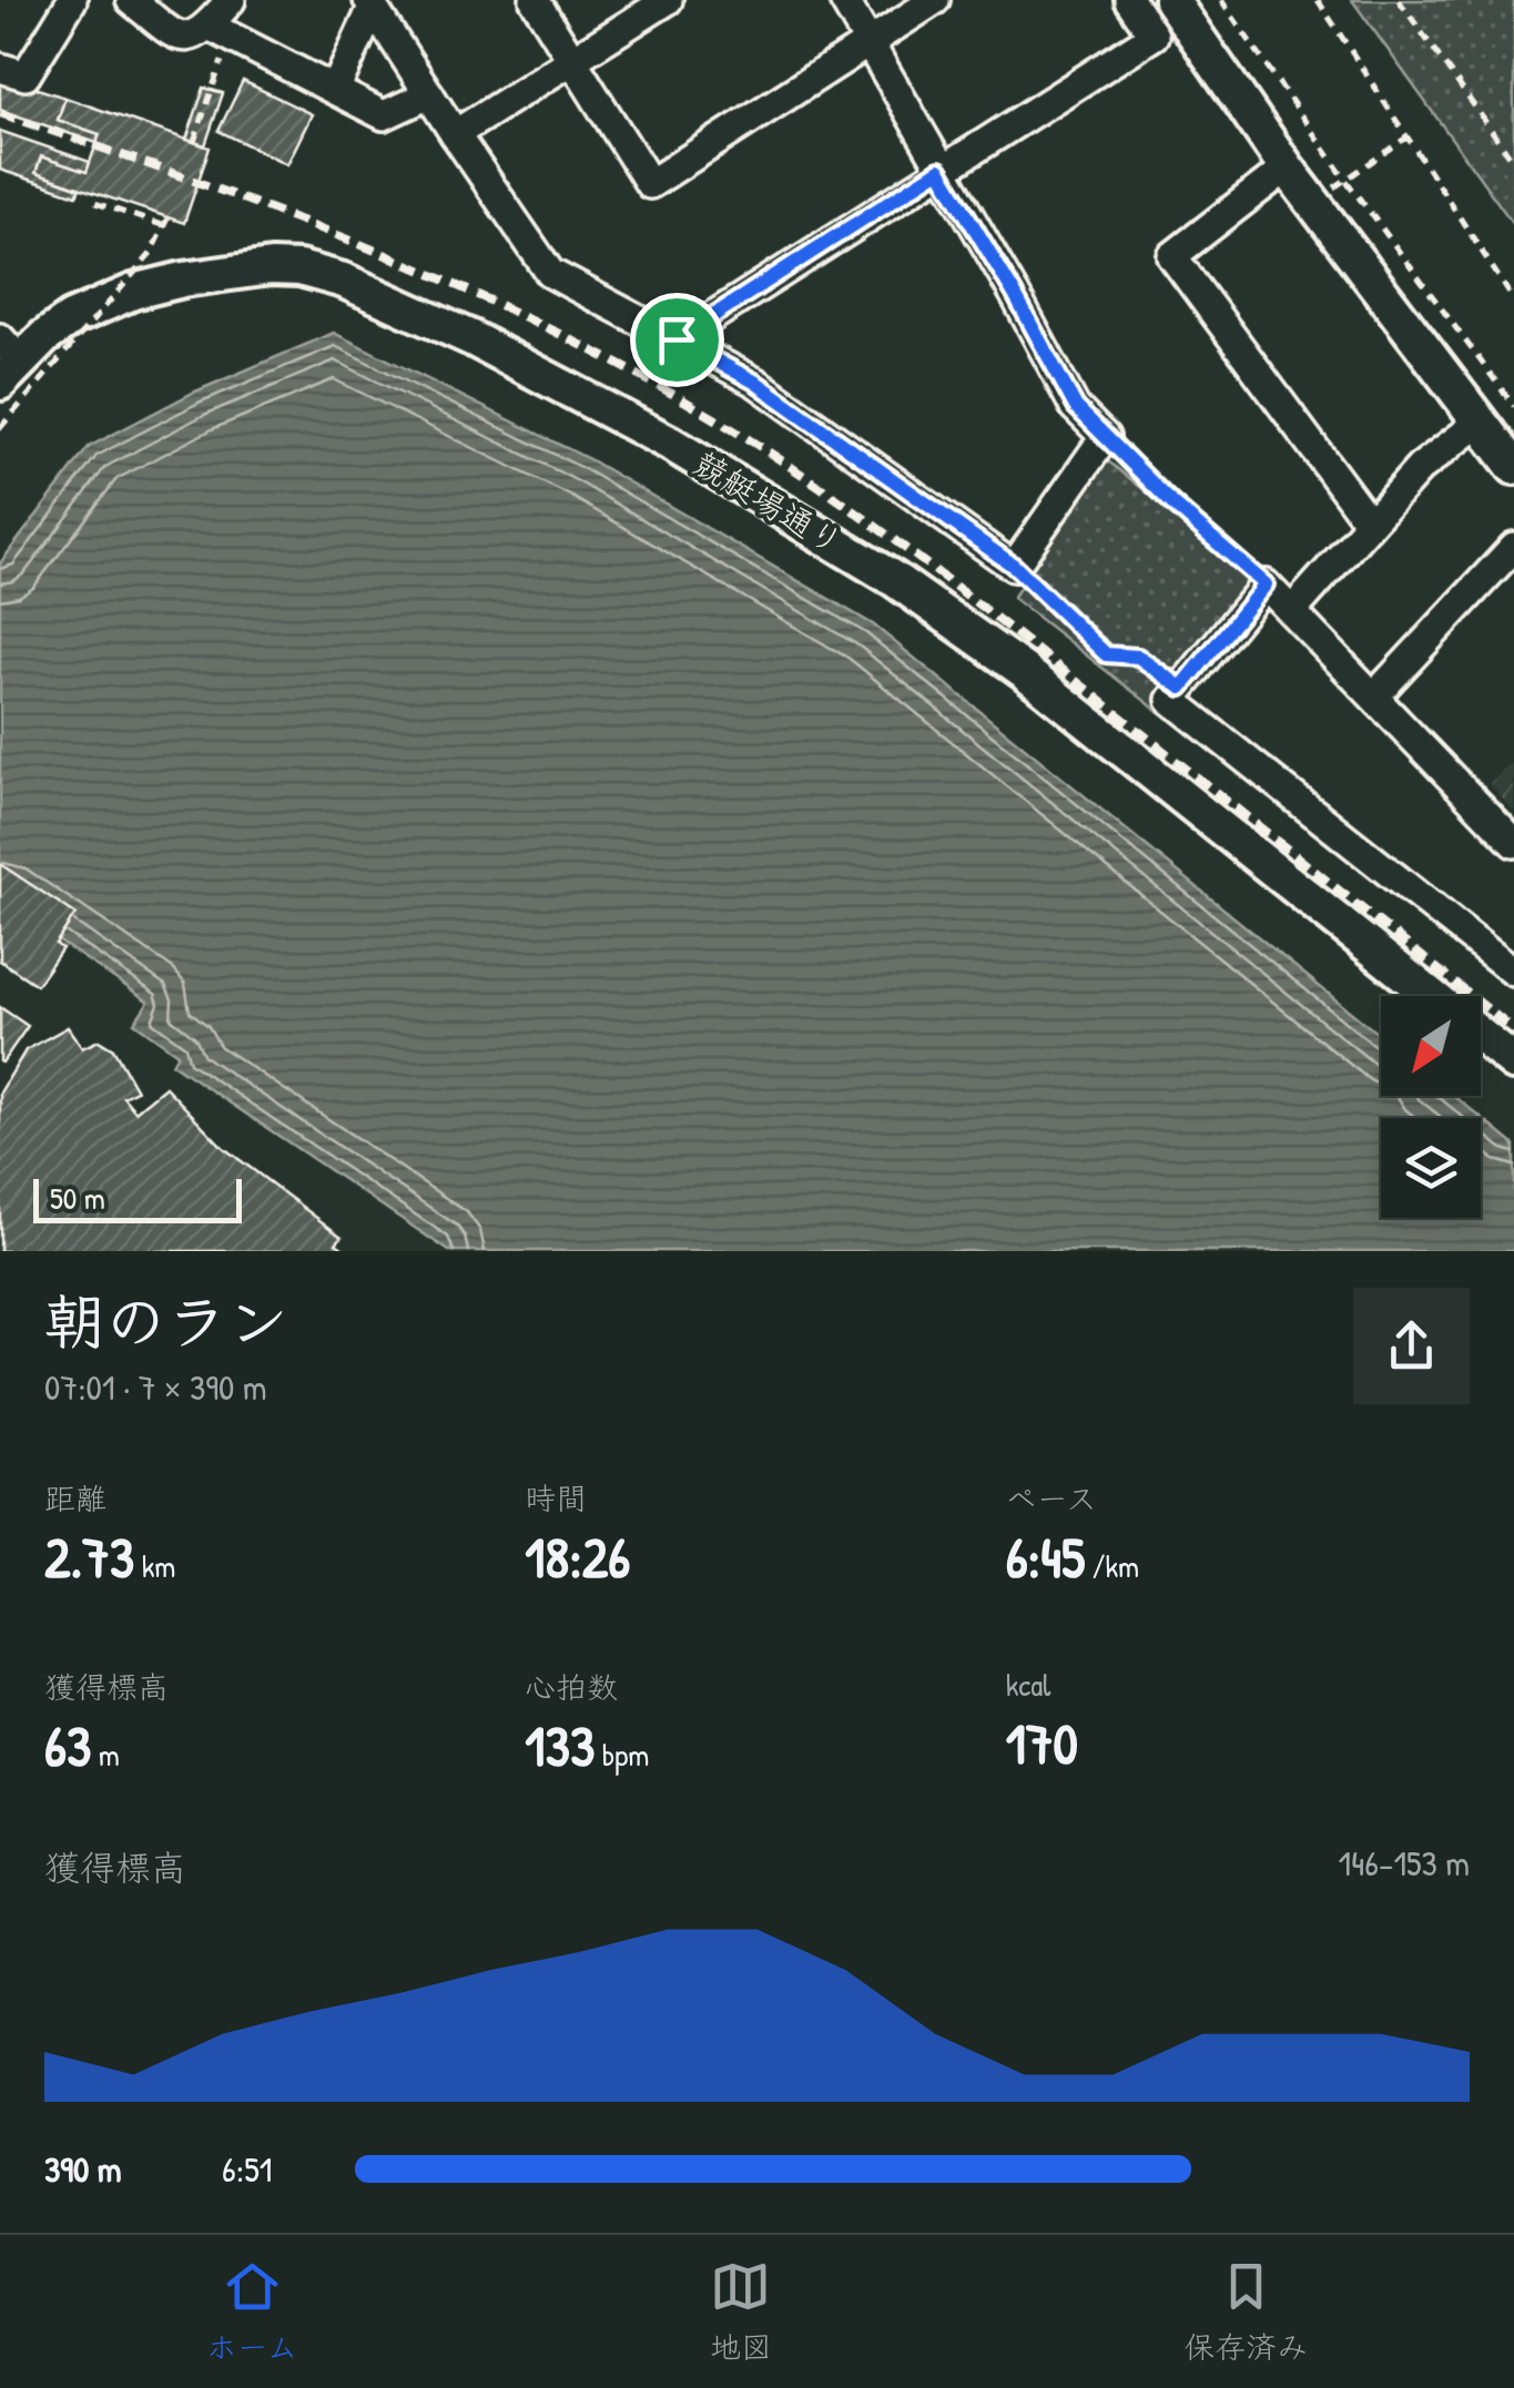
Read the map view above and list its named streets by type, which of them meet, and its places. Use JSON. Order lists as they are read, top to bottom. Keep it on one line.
{"streets":{"street":["競艇場通り"]},"scale_bar":"50 m","north":"bottom left","page":{"scale":"50 m","heading":["朝のラン","07:01 · 7 × 390 m"],"stats":[["距離","2.73 km"],["時間","18:26"],["ペース","6:45 /km"],["獲得標高","63 m"],["心拍数","133 bpm"],["kcal","170"]],"chart":["獲得標高","146–153 m"],"list":[{"name":"390 m","note":"6:51"}],"tabs":["ホーム","地図","保存済み"]}}
